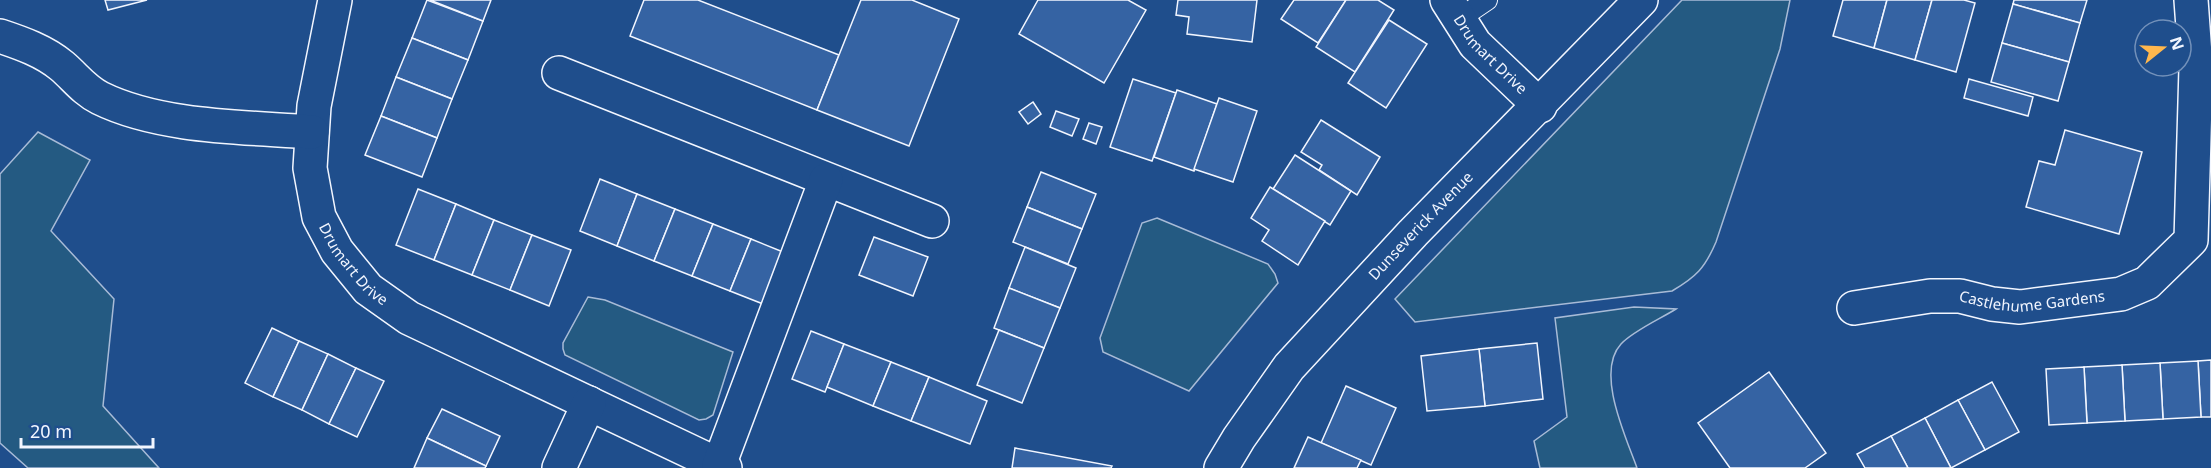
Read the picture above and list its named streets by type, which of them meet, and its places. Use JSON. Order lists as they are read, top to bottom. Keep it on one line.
{"streets":{"street":["Drumart Drive","Dunseverick Avenue","Castlehume Gardens"]},"crossings":[["Drumart Drive","Dunseverick Avenue"]],"scale_bar":"20 m","north":"right"}
